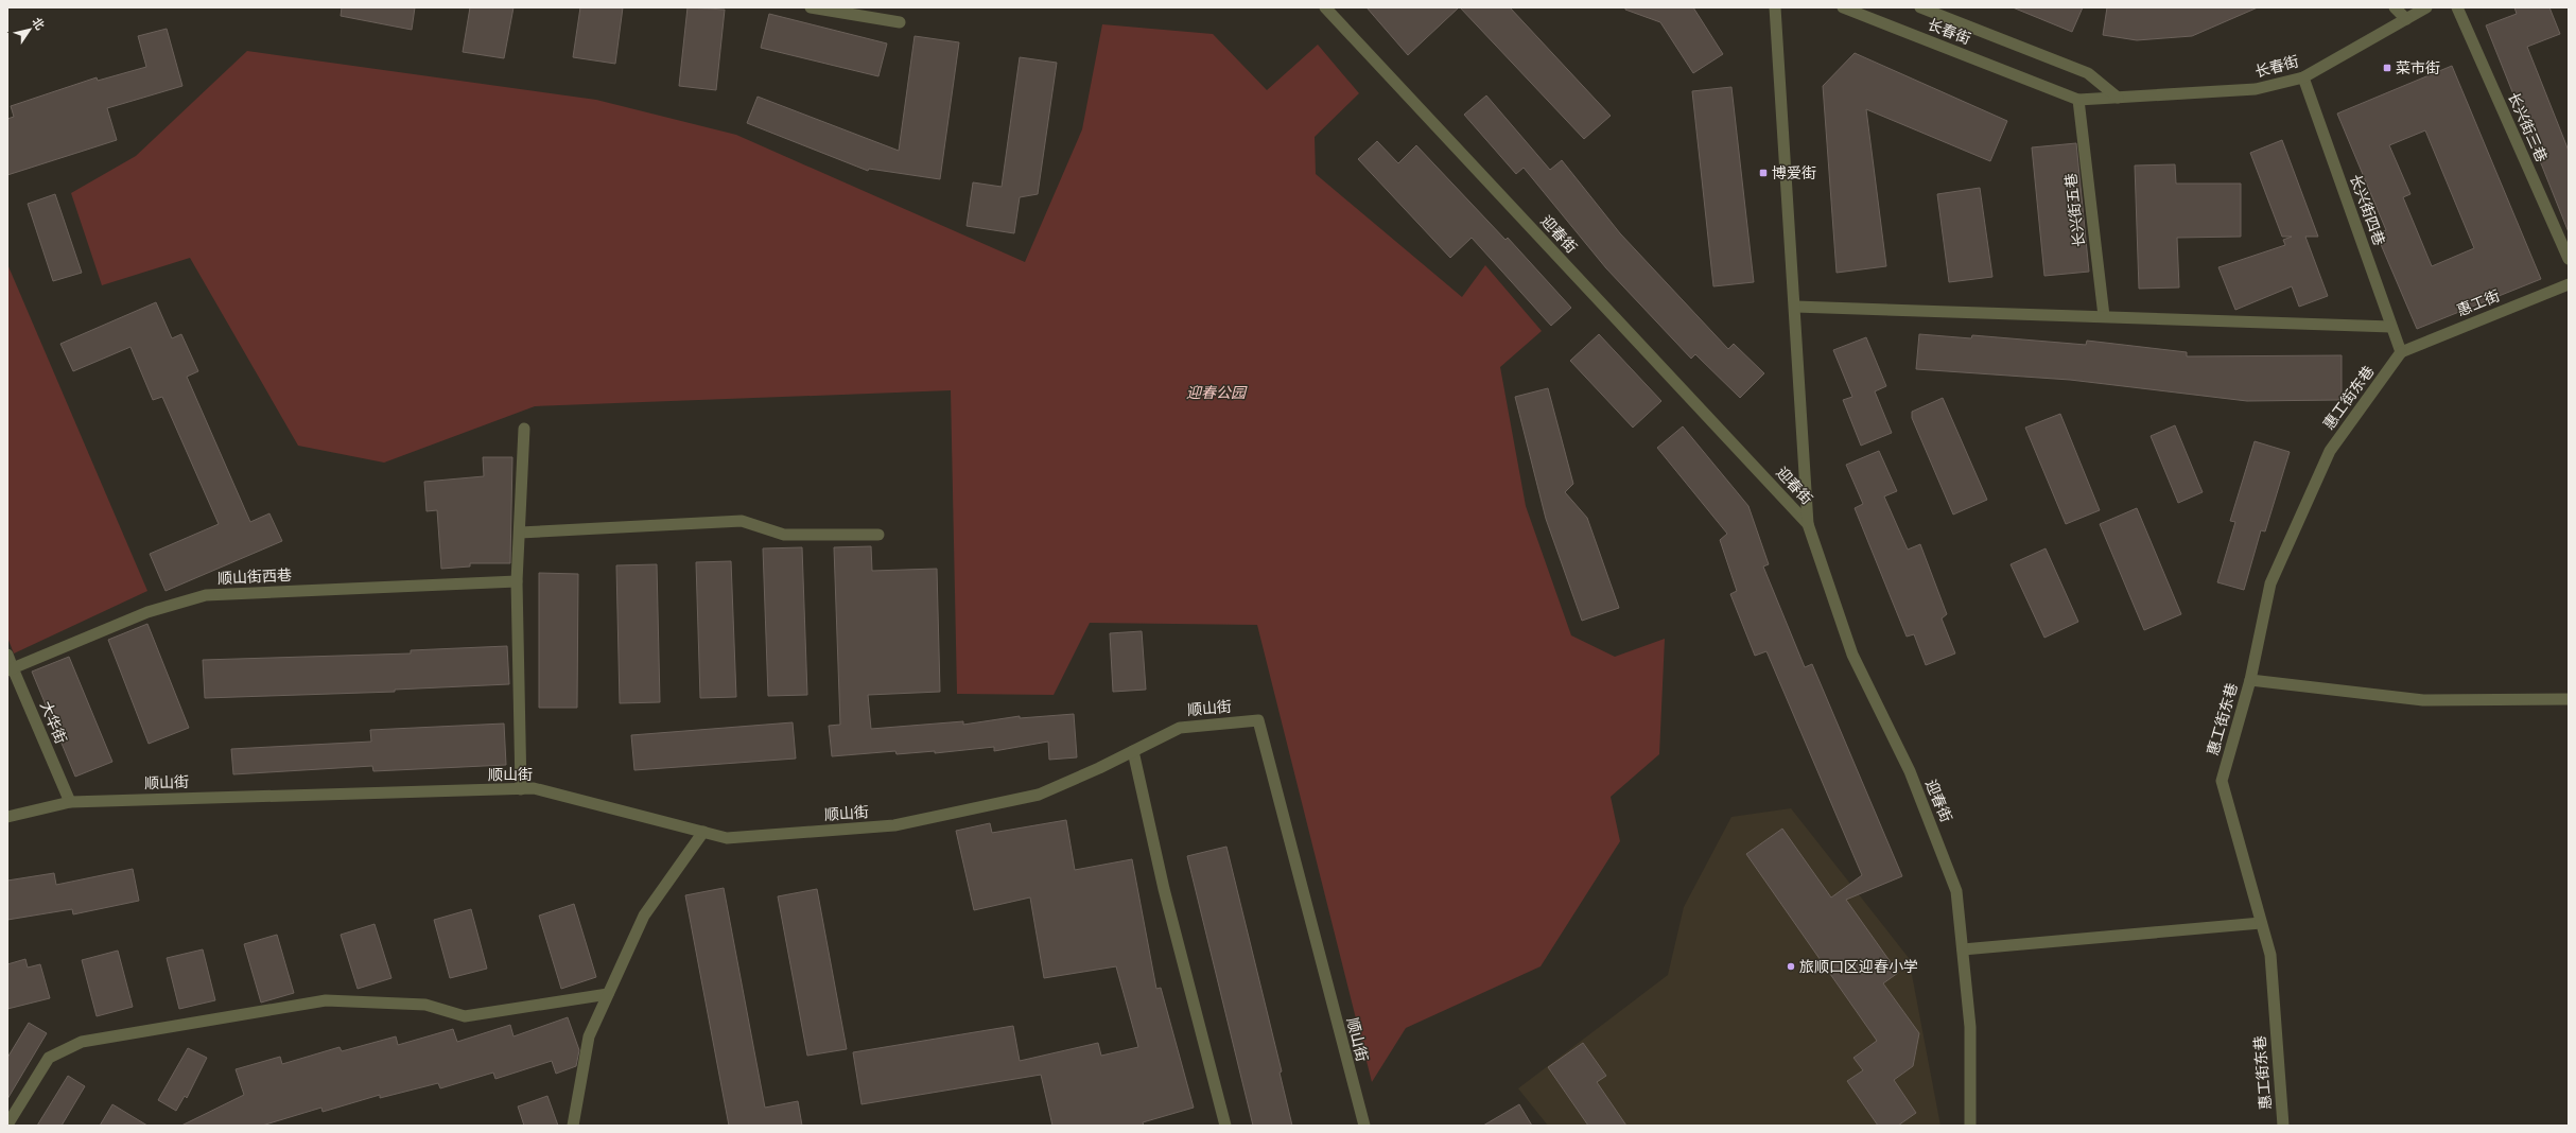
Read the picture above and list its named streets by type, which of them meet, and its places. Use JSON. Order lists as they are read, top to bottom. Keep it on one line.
{"streets":{"street":["长春街","长兴街三巷","长兴街五巷","长兴街四巷","迎春街","惠工街","惠工街东巷","顺山街西巷","顺山街","大华街"]},"crossings":[["长春街","长兴街五巷"],["长春街","长兴街四巷"],["长兴街四巷","惠工街"],["长兴街四巷","惠工街东巷"],["惠工街","惠工街东巷"],["顺山街西巷","大华街"],["顺山街","大华街"]],"parks":["迎春公园"],"places":{"transit":["菜市街","博爱街"],"other":["旅顺口区迎春小学"]},"north":"top right"}
